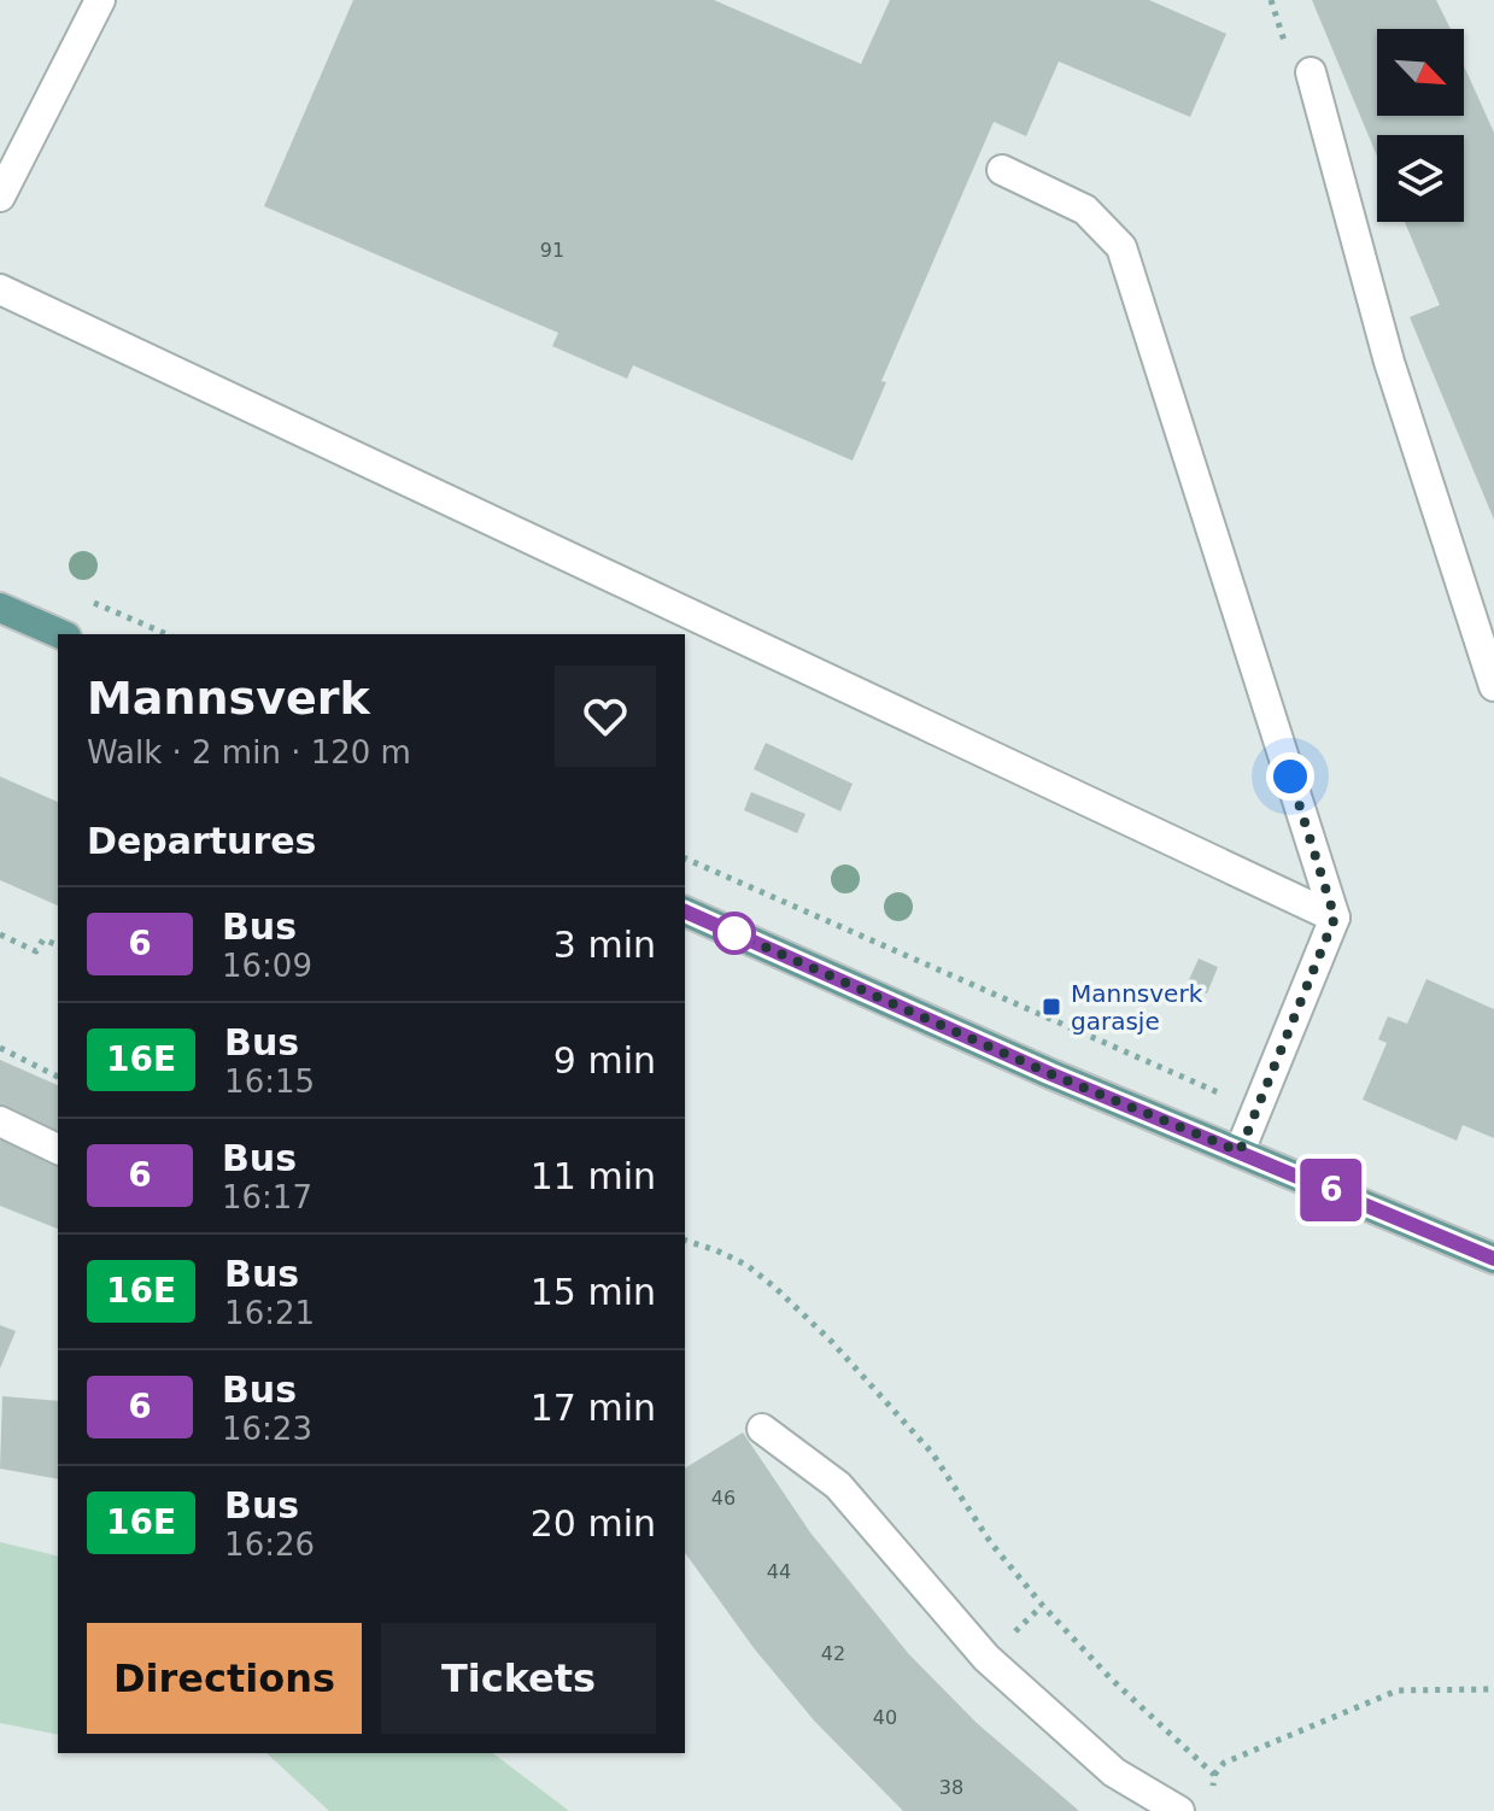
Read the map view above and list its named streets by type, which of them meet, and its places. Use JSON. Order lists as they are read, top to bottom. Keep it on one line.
{"places":{"transit":["Mannsverk garasje"]},"lines":["bus line 6"],"house_numbers":["91","46","44","42","40","38"],"north":"bottom right","page":{"on_map":"6","heading":[["Mannsverk","Walk · 2 min · 120 m"],"Departures"],"list":[{"mark":"6","name":"Bus","note":"16:09","value":"3 min"},{"mark":"16E","name":"Bus","note":"16:15","value":"9 min"},{"mark":"6","name":"Bus","note":"16:17","value":"11 min"},{"mark":"16E","name":"Bus","note":"16:21","value":"15 min"},{"mark":"6","name":"Bus","note":"16:23","value":"17 min"},{"mark":"16E","name":"Bus","note":"16:26","value":"20 min"}],"buttons":["Directions","Tickets"]}}
